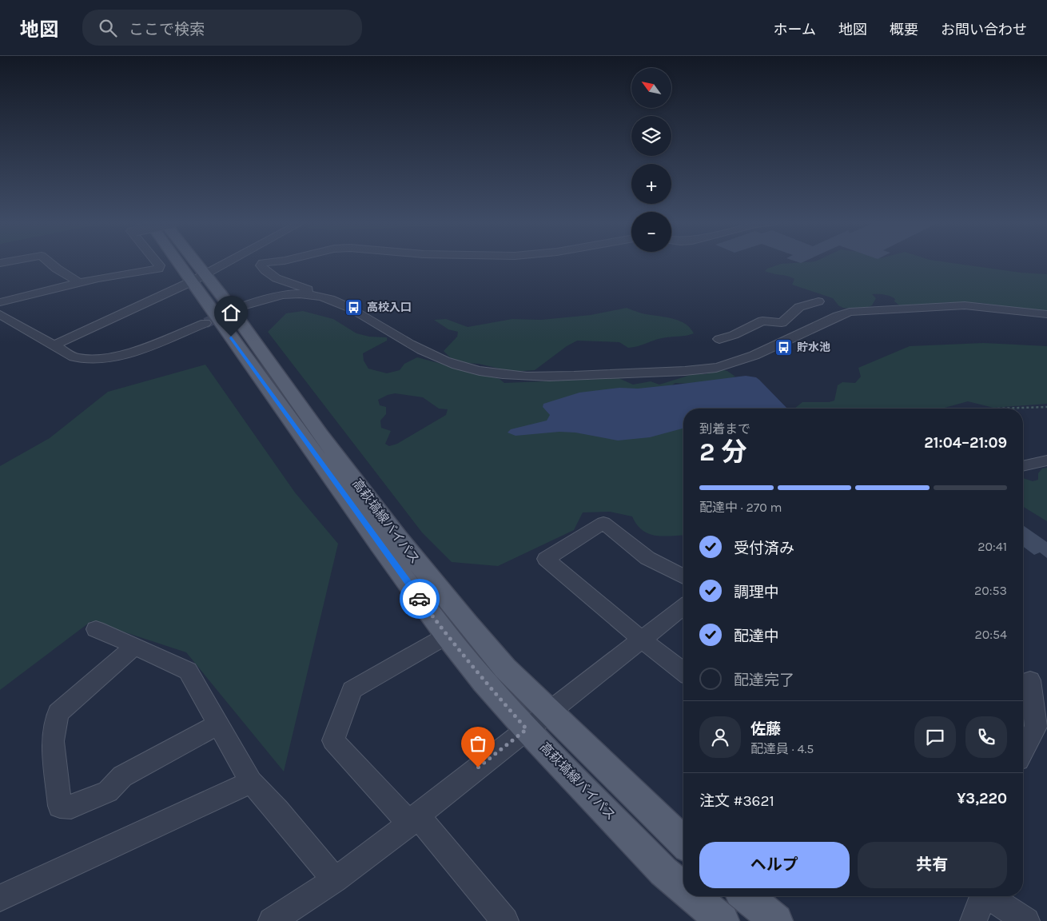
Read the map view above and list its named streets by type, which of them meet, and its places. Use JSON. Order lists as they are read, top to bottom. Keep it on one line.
{"streets":{"main road":["高萩塙線バイパス"]},"places":{"bus stop":["高校入口","貯水池"]},"north":"top left","page":{"header":"地図","search":"ここで検索","nav":["ホーム","地図","概要","お問い合わせ"],"map_buttons":["+","−"],"heading":["2 分","到着まで","21:04–21:09"],"panel":["佐藤","配達員 · 4.5","注文 #3621","¥3,220"],"bar":"配達中 · 270 m","list":[["受付済み","20:41"],["調理中","20:53"],["配達中","20:54"],"配達完了"],"buttons":["ヘルプ","共有"]}}
